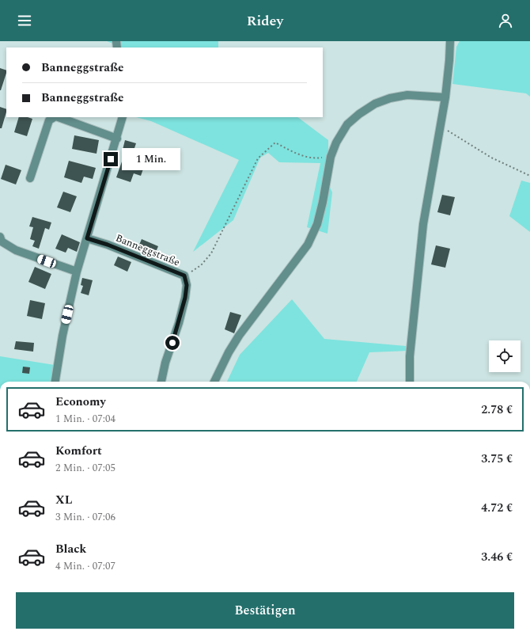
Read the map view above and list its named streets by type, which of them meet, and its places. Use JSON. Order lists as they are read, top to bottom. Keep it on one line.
{"streets":{"street":["Banneggstraße"]},"page":{"header":"Ridey","banner":["Banneggstraße","Banneggstraße"],"bubble":"1 Min.","list":[{"name":"Economy","note":"1 Min. · 07:04","value":"2.78 €"},{"name":"Komfort","note":"2 Min. · 07:05","value":"3.75 €"},{"name":"XL","note":"3 Min. · 07:06","value":"4.72 €"},{"name":"Black","note":"4 Min. · 07:07","value":"3.46 €"}],"buttons":"Bestätigen"}}
